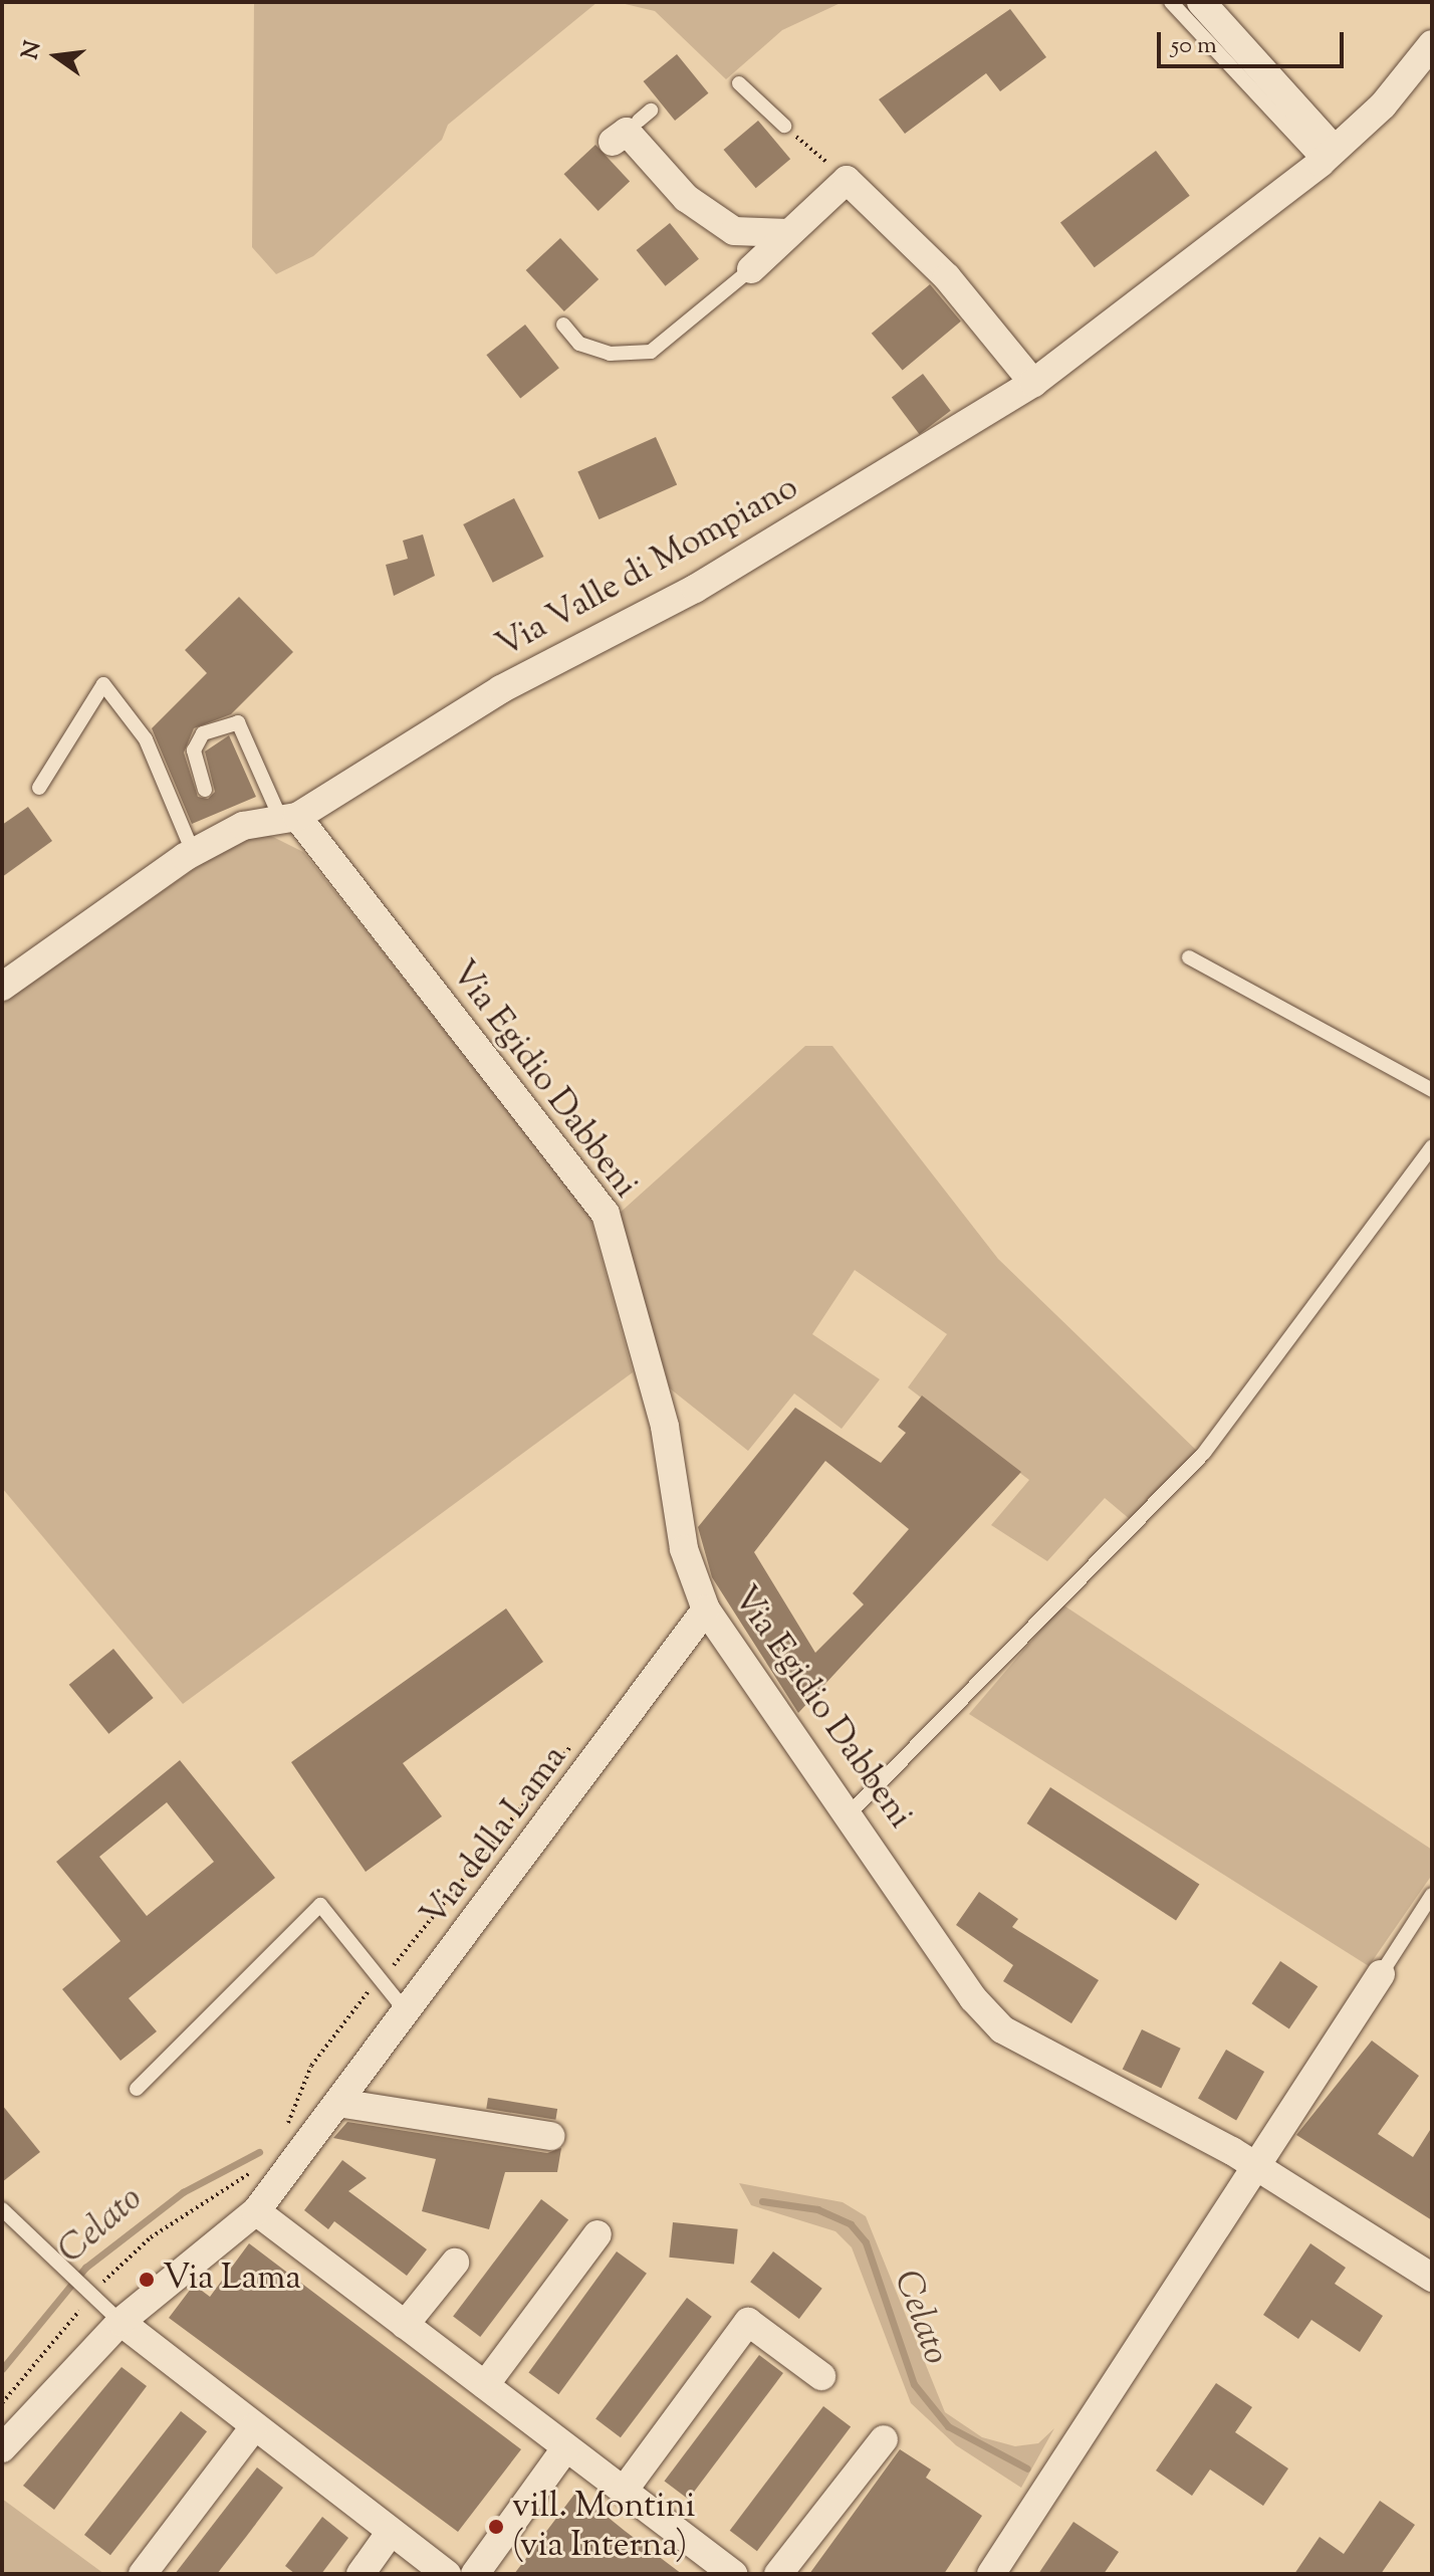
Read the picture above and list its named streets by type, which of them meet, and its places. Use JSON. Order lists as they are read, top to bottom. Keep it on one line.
{"streets":{"street":["Via Valle di Mompiano","Via Egidio Dabbeni","Via della Lama"]},"crossings":[["Via Valle di Mompiano","Via Egidio Dabbeni"],["Via Egidio Dabbeni","Via della Lama"]],"water":["Celato"],"places":["Via Lama","vill. Montini (via Interna)"],"scale_bar":"50 m","north":"left"}
